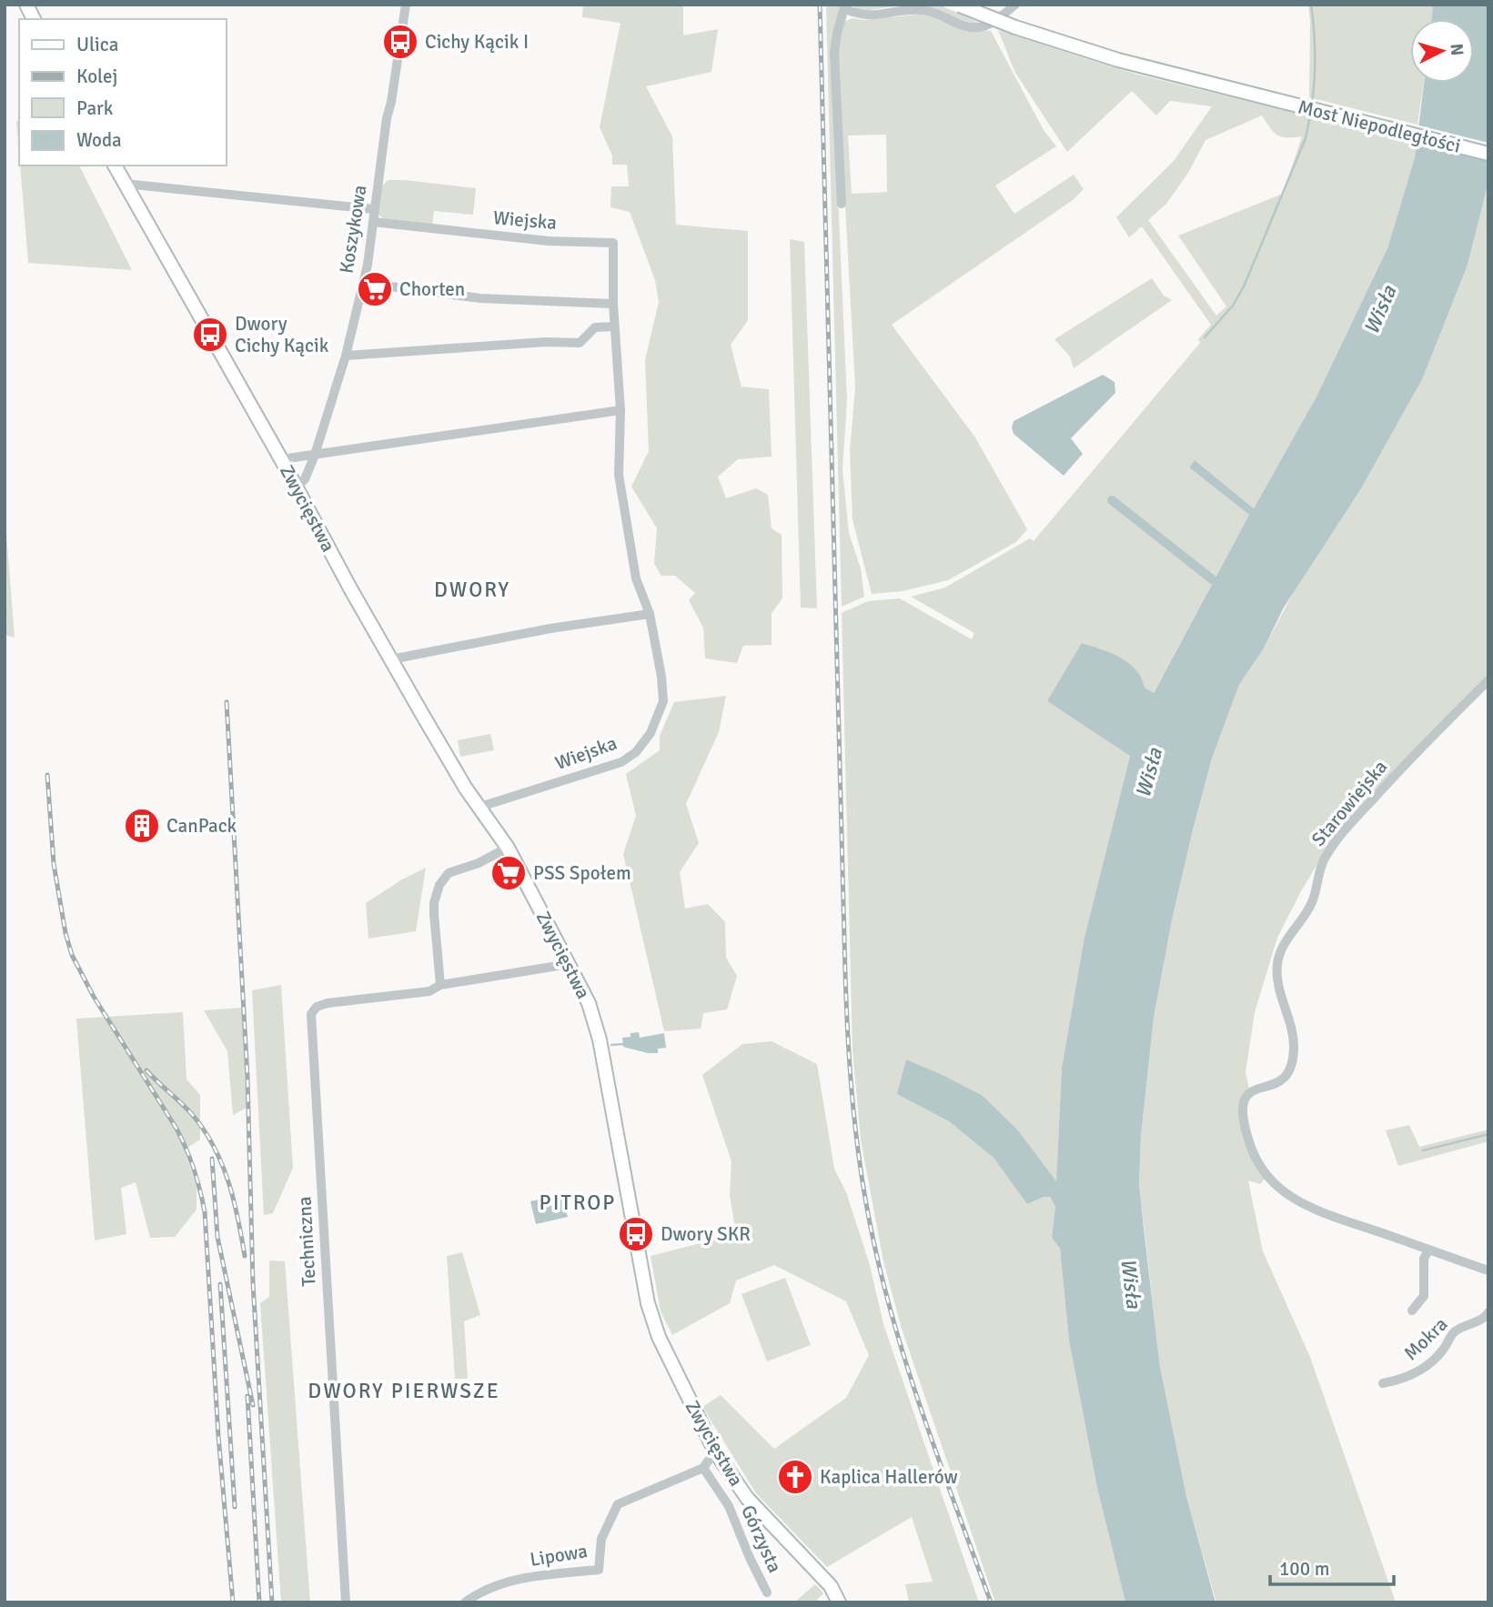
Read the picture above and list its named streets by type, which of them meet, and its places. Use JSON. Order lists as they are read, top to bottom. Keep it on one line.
{"streets":{"street":["Most Niepodległości","Wiejska","Koszykowa","Zwycięstwa","Starowiejska","Techniczna","Mokra","Górzysta","Lipowa"]},"crossings":[["Wiejska","Koszykowa"],["Wiejska","Zwycięstwa"],["Koszykowa","Zwycięstwa"],["Zwycięstwa","Techniczna"],["Górzysta","Lipowa"]],"districts":["DWORY","PITROP","DWORY PIERWSZE"],"water":["Wisła"],"places":{"bus stop":["Cichy Kącik I","Dwory Cichy Kącik","Dwory SKR"],"supermarket":["Chorten","PSS Społem"],"building":["CanPack"],"church":["Kaplica Hallerów"]},"legend":["Ulica","Kolej","Park","Woda"],"scale_bar":"100 m","north":"right"}
